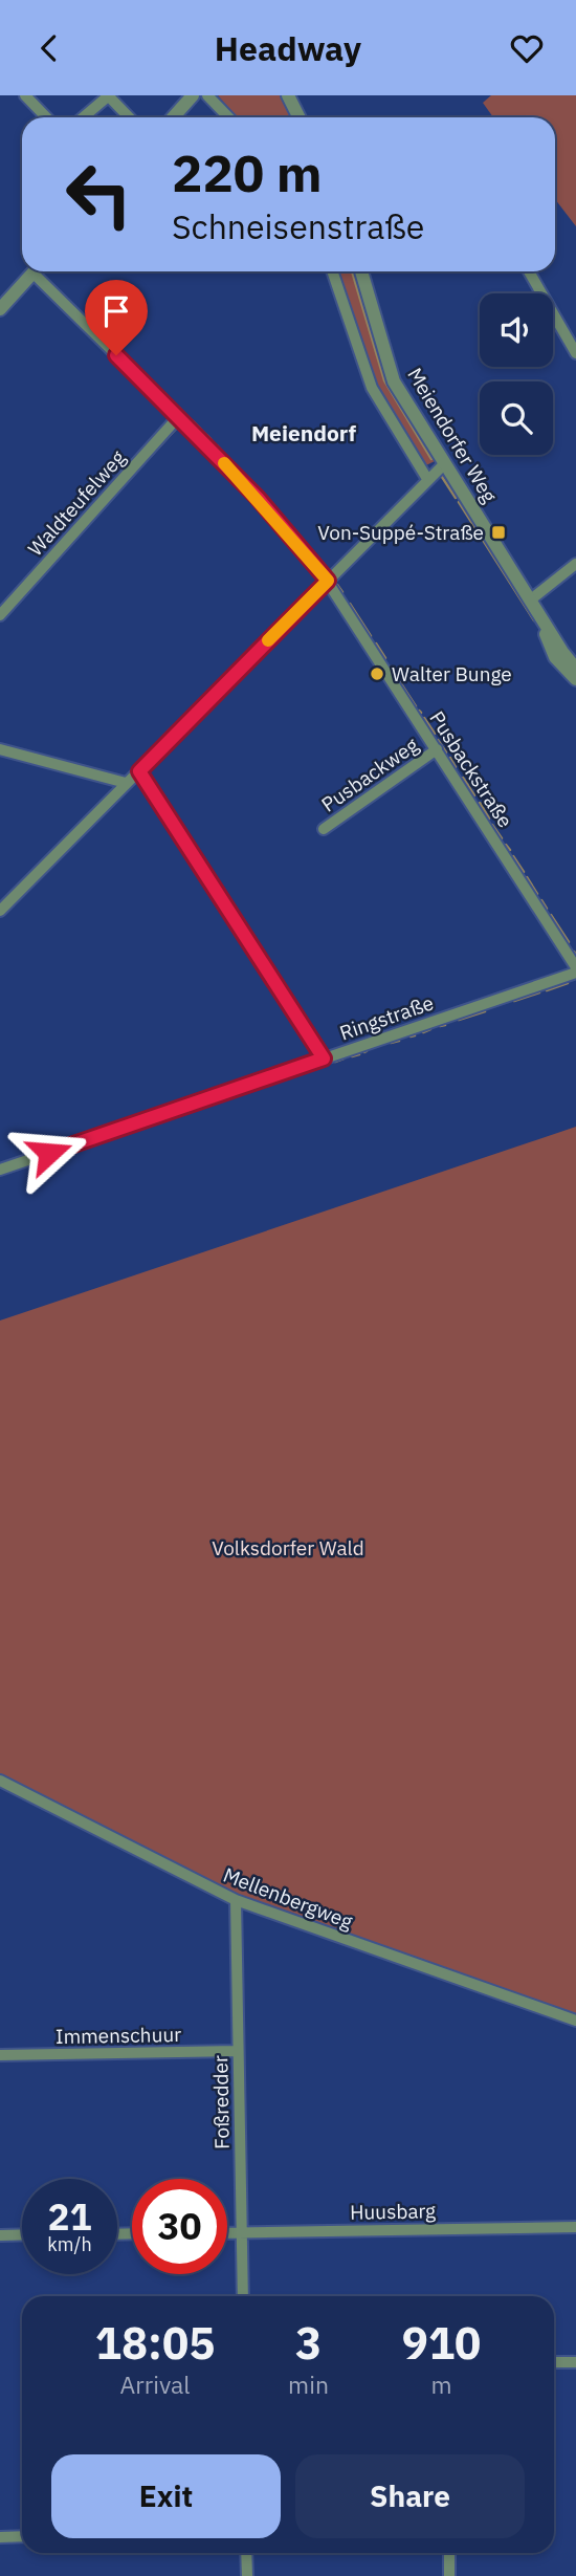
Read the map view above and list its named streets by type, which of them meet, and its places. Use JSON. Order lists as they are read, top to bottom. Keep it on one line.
{"streets":{"street":["Meiendorfer Weg","Waldteufelweg","Pusbackstraße","Pusbackweg","Ringstraße","Mellenbergweg","Immenschuur","Foßredder","Huusbarg"]},"crossings":[["Waldteufelweg","Pusbackstraße"],["Pusbackstraße","Pusbackweg"],["Mellenbergweg","Foßredder"],["Immenschuur","Foßredder"],["Foßredder","Huusbarg"]],"districts":["Meiendorf"],"parks":["Volksdorfer Wald"],"places":{"transit":["Von-Suppé-Straße"],"other":["Walter Bunge"]},"page":{"header":"Headway","turn":["220 m","Schneisenstraße"],"speed":"21 km/h","limit":"30","eta":["18:05","Arrival","3","min","910","m"],"buttons":["Exit","Share"]}}
